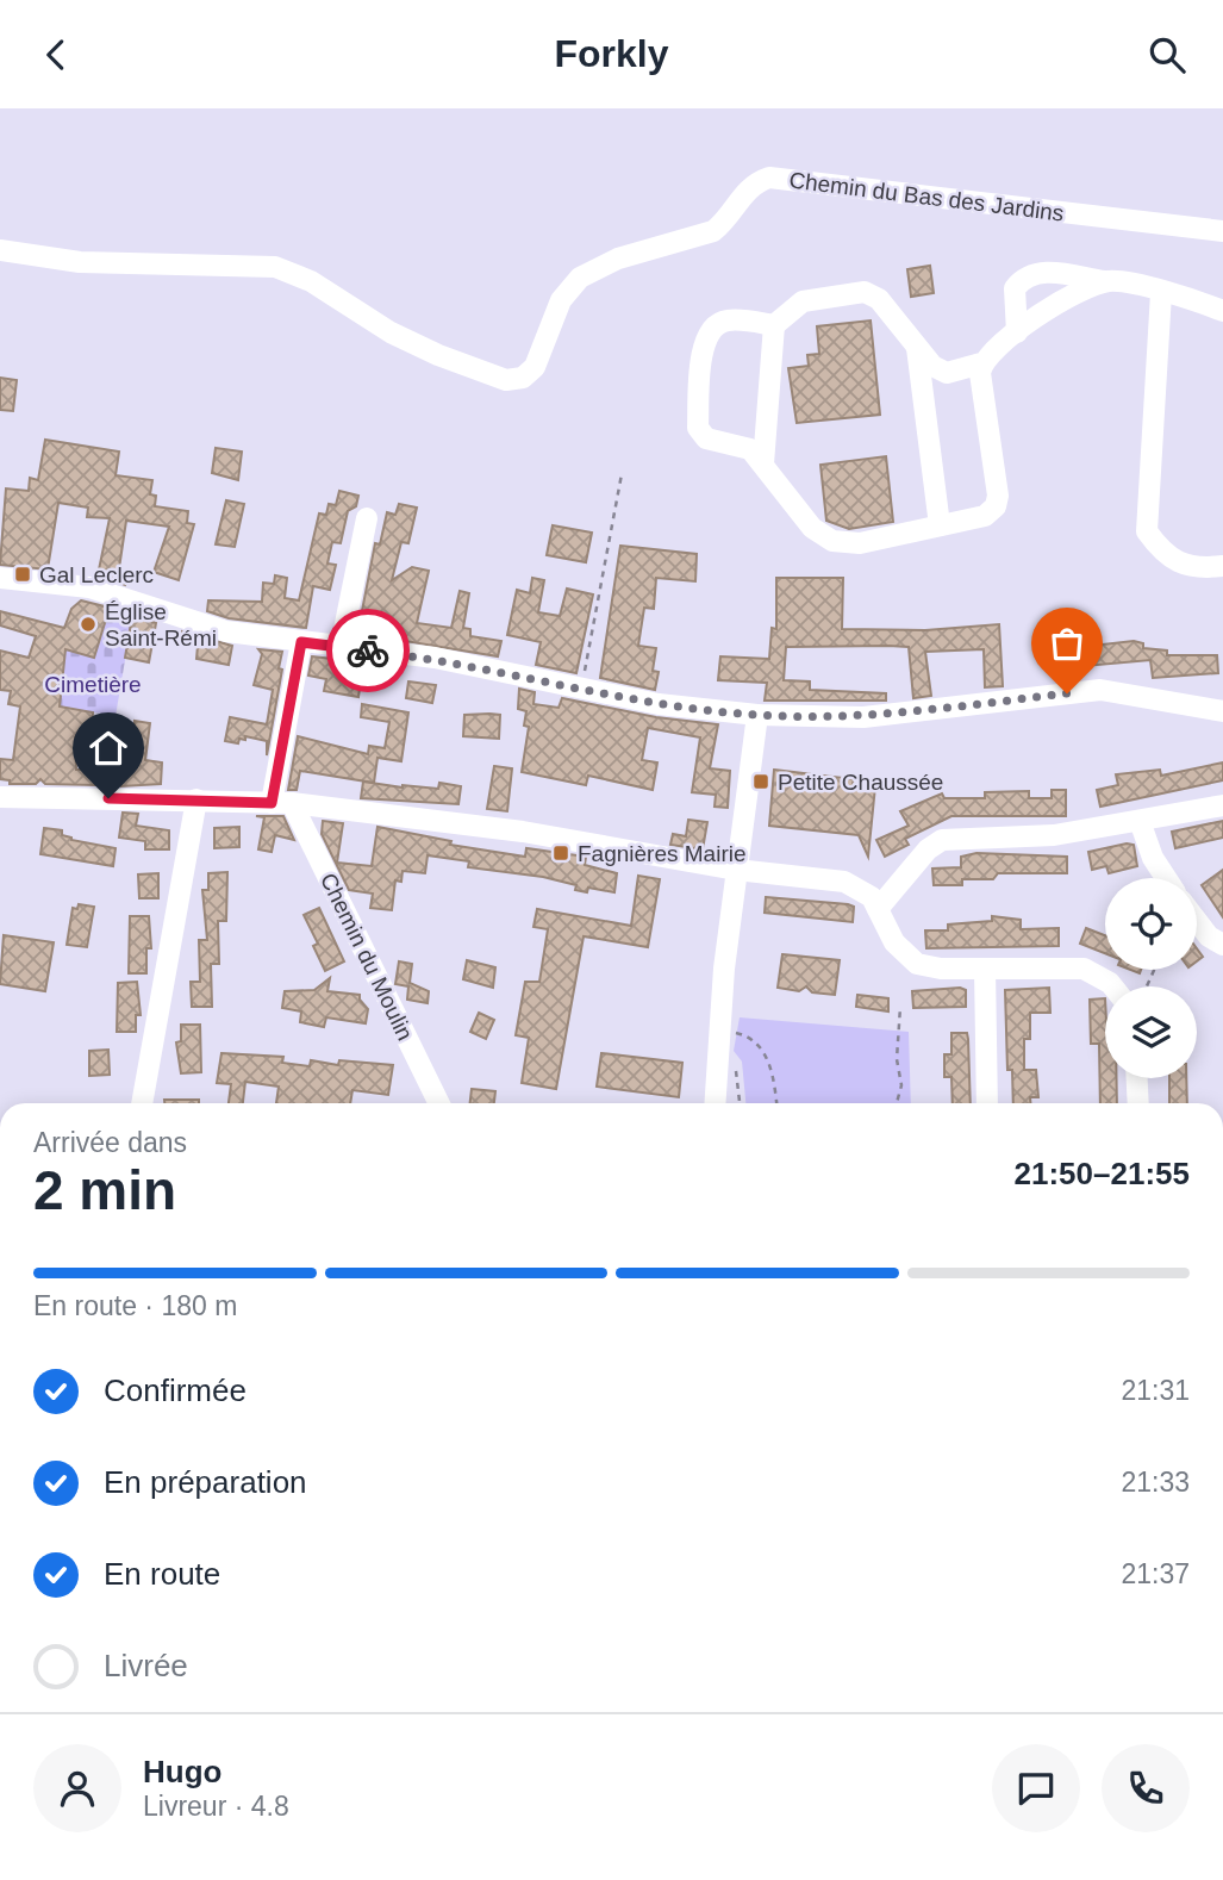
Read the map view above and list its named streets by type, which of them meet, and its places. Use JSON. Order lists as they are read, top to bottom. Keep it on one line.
{"streets":{"street":["Chemin du Bas des Jardins","Chemin du Moulin"]},"parks":["Cimetière"],"places":{"transit":["Gal Leclerc","Petite Chaussée","Fagnières Mairie"],"other":["Église Saint-Rémi"]},"page":{"header":"Forkly","heading":["2 min","Arrivée dans","21:50–21:55"],"panel":["Hugo","Livreur · 4.8"],"bar":"En route · 180 m","list":[["Confirmée","21:31"],["En préparation","21:33"],["En route","21:37"],"Livrée"]}}
